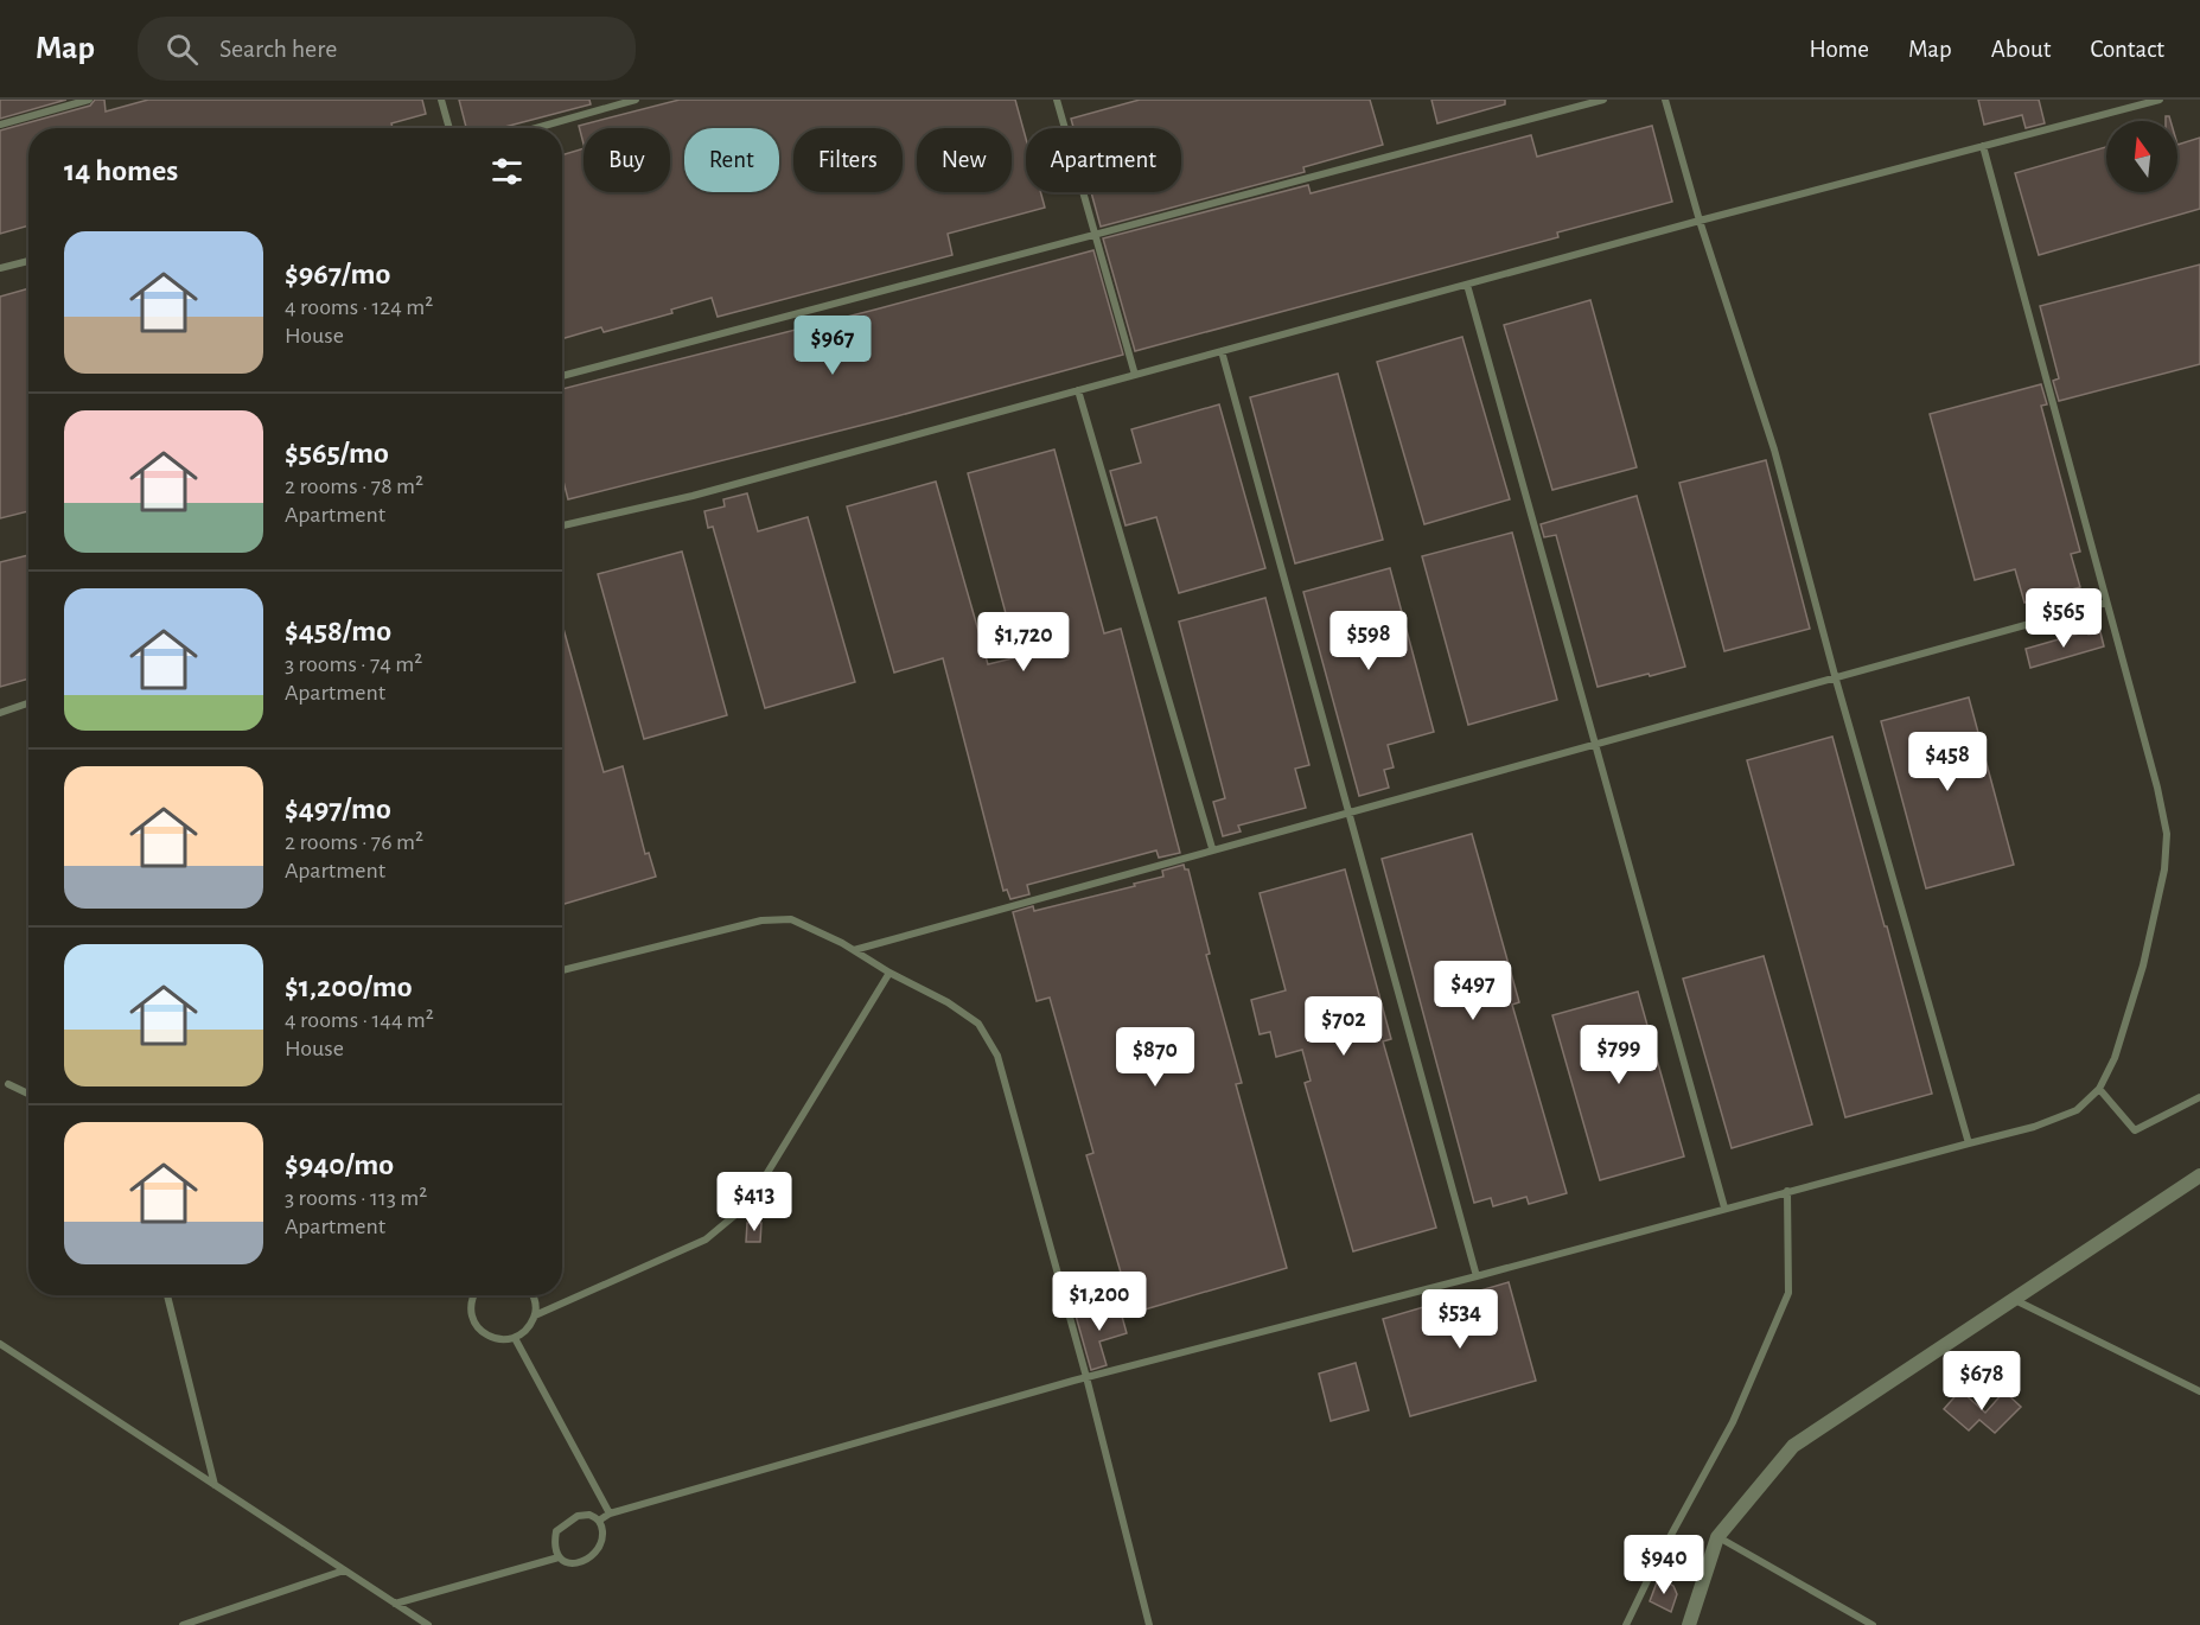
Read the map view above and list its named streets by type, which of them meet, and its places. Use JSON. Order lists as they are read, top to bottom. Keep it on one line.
{"north":"top","page":{"header":"Map","search":"Search here","nav":["Home","Map","About","Contact"],"chip":["Buy","Rent","Filters","New","Apartment"],"heading":"14 homes","list":[{"name":"$967/mo","note":"4 rooms · 124 m² · House"},{"name":"$565/mo","note":"2 rooms · 78 m² · Apartment"},{"name":"$458/mo","note":"3 rooms · 74 m² · Apartment"},{"name":"$497/mo","note":"2 rooms · 76 m² · Apartment"},{"name":"$1,200/mo","note":"4 rooms · 144 m² · House"},{"name":"$940/mo","note":"3 rooms · 113 m² · Apartment"}],"price":["$967","$565","$598","$1,720","$458","$497","$702","$799","$870","$413","$1,200","$534","$678","$940"]}}
